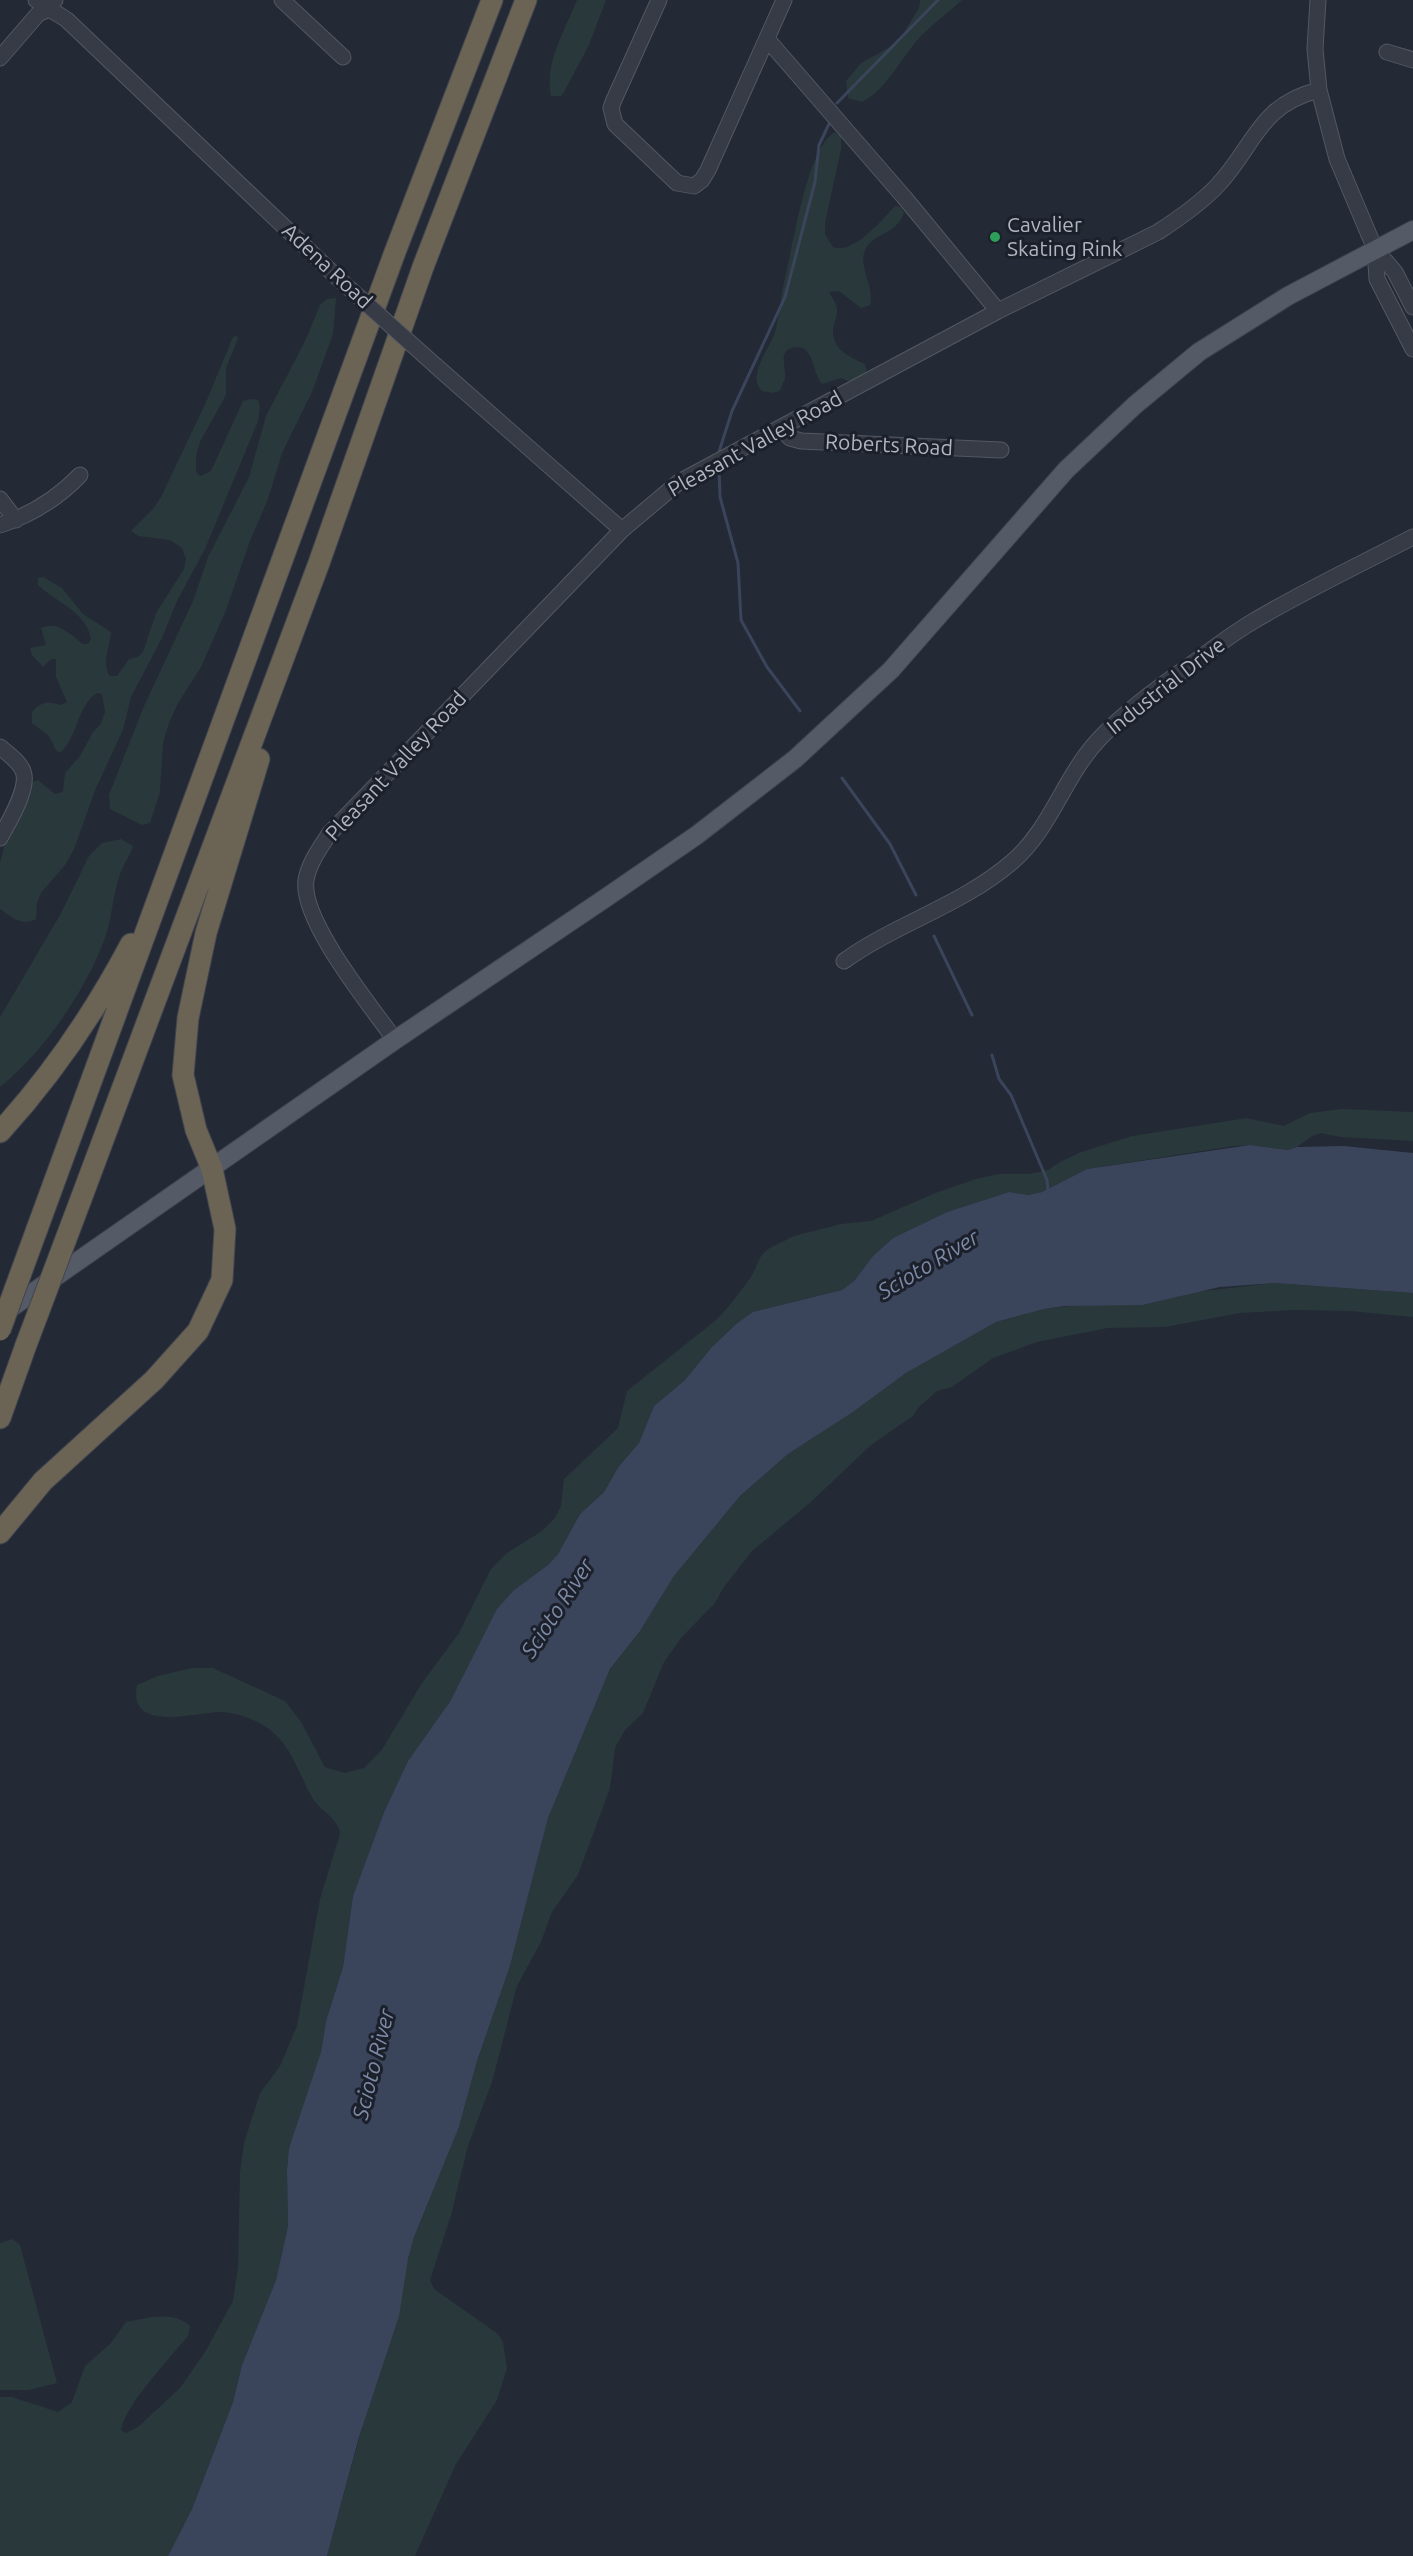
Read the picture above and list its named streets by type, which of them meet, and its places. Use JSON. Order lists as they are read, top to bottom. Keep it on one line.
{"streets":{"street":["Adena Road","Pleasant Valley Road","Roberts Road","Industrial Drive"]},"crossings":[["Adena Road","Pleasant Valley Road"],["Pleasant Valley Road","Roberts Road"]],"water":["Scioto River"],"places":["Cavalier Skating Rink"]}
